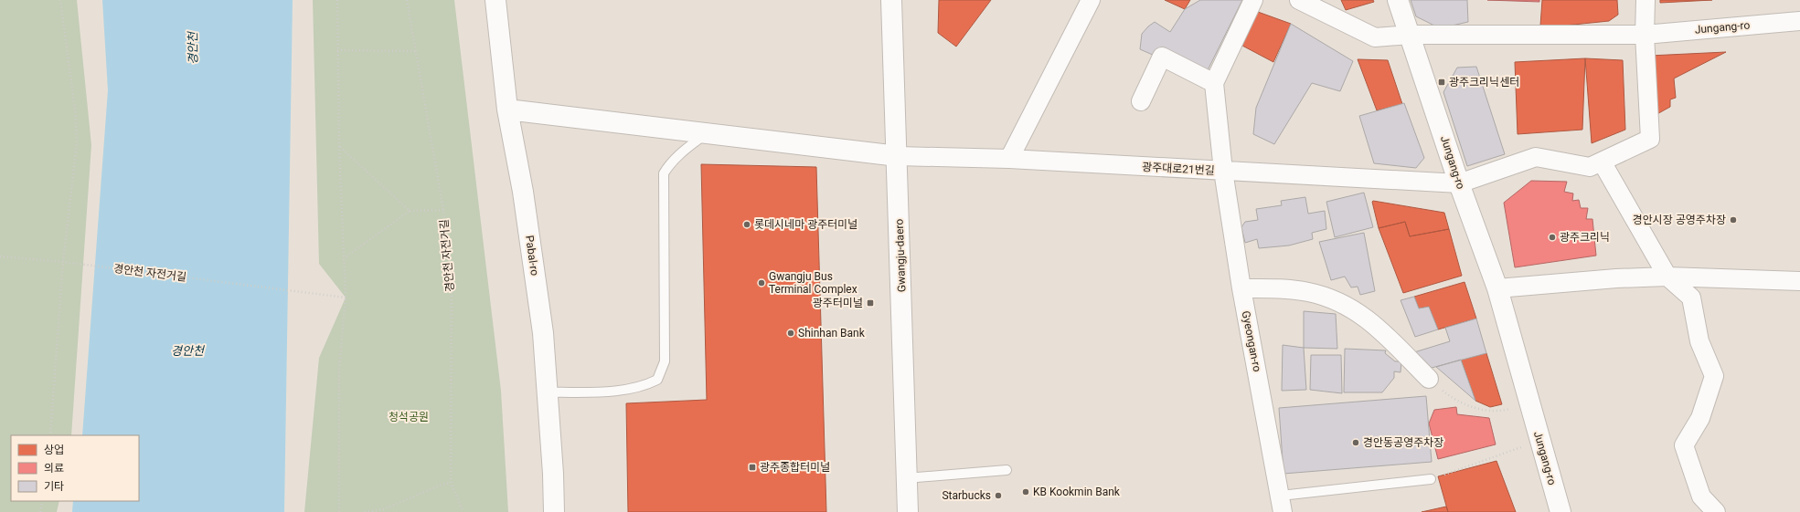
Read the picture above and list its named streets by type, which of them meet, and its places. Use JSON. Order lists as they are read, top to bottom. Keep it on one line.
{"streets":{"street":["Jungang-ro","광주대로21번길","Pabal-ro","Gwangju-daero","Gyeongan-ro"],"path":["경안천 자전거길"]},"crossings":[["Jungang-ro","광주대로21번길"],["광주대로21번길","Gwangju-daero"],["광주대로21번길","Gyeongan-ro"]],"water":["경안천"],"parks":["청석공원"],"places":{"transit":["광주크리닉센터","광주터미널","광주종합터미널"],"other":["경안시장 공영주차장","롯데시네마 광주터미널","광주크리닉","Gwangju Bus Terminal Complex","Shinhan Bank","경안동공영주차장","KB Kookmin Bank","Starbucks"]},"legend":["상업","의료","기타"]}
